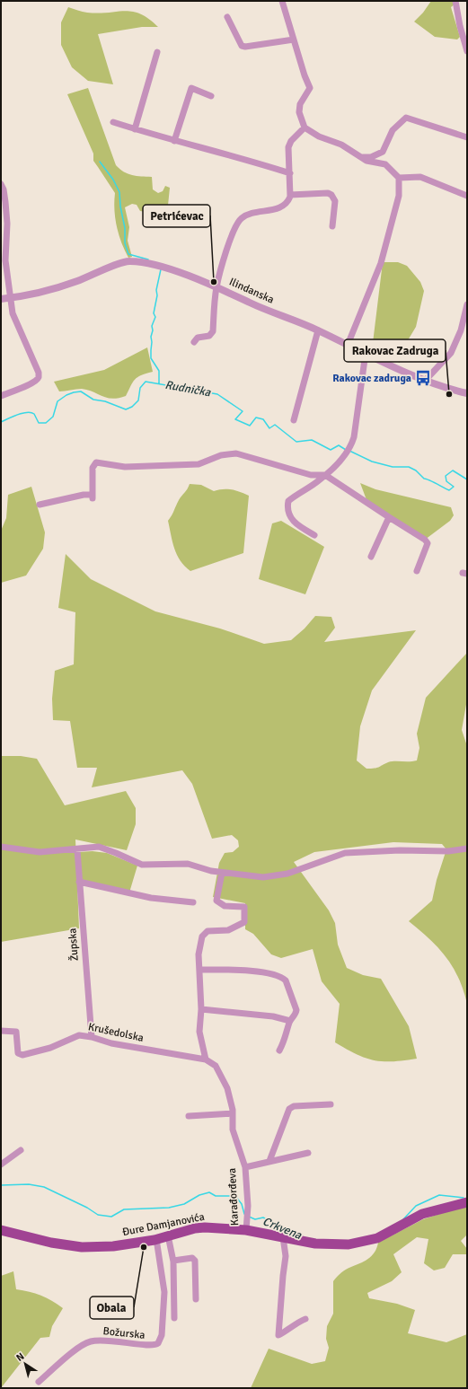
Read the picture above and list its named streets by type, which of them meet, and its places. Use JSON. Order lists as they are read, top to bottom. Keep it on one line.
{"streets":{"main road":["Karađorđeva","Đure Damjanovića"],"street":["Ilindanska","Župska","Krušedolska","Božurska"]},"crossings":[["Župska","Krušedolska"],["Krušedolska","Karađorđeva"],["Karađorđeva","Đure Damjanovića"],["Đure Damjanovića","Božurska"]],"water":["Rudnička","Crkvena"],"places":{"other":["Petrićevac","Rakovac Zadruga","Obala"],"bus stop":["Rakovac zadruga"]},"north":"top left"}
